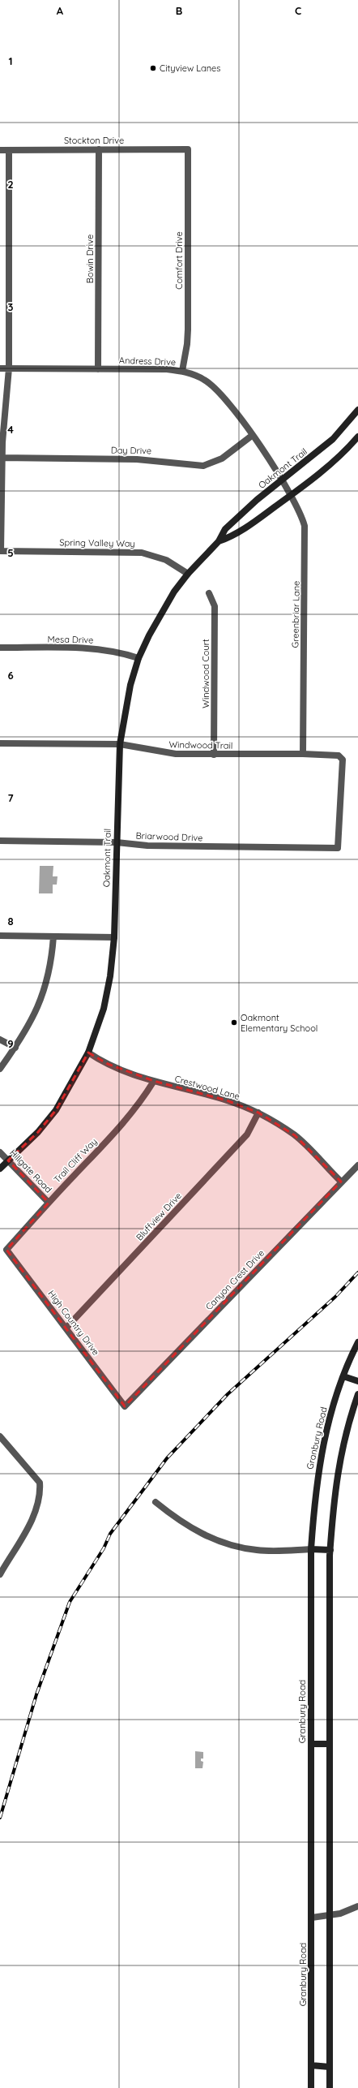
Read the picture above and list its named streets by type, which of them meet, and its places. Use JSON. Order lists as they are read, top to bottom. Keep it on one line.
{"streets":{"main road":["Oakmont Trail","Granbury Road"],"street":["Stockton Drive","Bowin Drive","Comfort Drive","Andress Drive","Day Drive","Spring Valley Way","Greenbriar Lane","Mesa Drive","Windwood Court","Windwood Trail","Briarwood Drive","Crestwood Lane","Trail Cliff Way","Hillgate Road","Bluffview Drive","Canyon Crest Drive","High Country Drive"]},"crossings":[["Stockton Drive","Bowin Drive"],["Stockton Drive","Comfort Drive"],["Bowin Drive","Andress Drive"],["Comfort Drive","Andress Drive"],["Andress Drive","Day Drive"],["Andress Drive","Oakmont Trail"],["Andress Drive","Greenbriar Lane"],["Oakmont Trail","Spring Valley Way"],["Oakmont Trail","Greenbriar Lane"],["Oakmont Trail","Mesa Drive"],["Oakmont Trail","Windwood Trail"],["Oakmont Trail","Briarwood Drive"],["Oakmont Trail","Crestwood Lane"],["Oakmont Trail","Hillgate Road"],["Greenbriar Lane","Windwood Trail"],["Windwood Court","Windwood Trail"],["Windwood Trail","Briarwood Drive"],["Crestwood Lane","Trail Cliff Way"],["Crestwood Lane","Bluffview Drive"],["Crestwood Lane","Canyon Crest Drive"],["Trail Cliff Way","Hillgate Road"],["Trail Cliff Way","High Country Drive"],["Bluffview Drive","High Country Drive"],["Canyon Crest Drive","High Country Drive"]],"places":["Cityview Lanes","Oakmont Elementary School"],"grid":{"columns":["A","B","C"],"rows":["1","2","3","4","5","6","7","8","9"]}}
